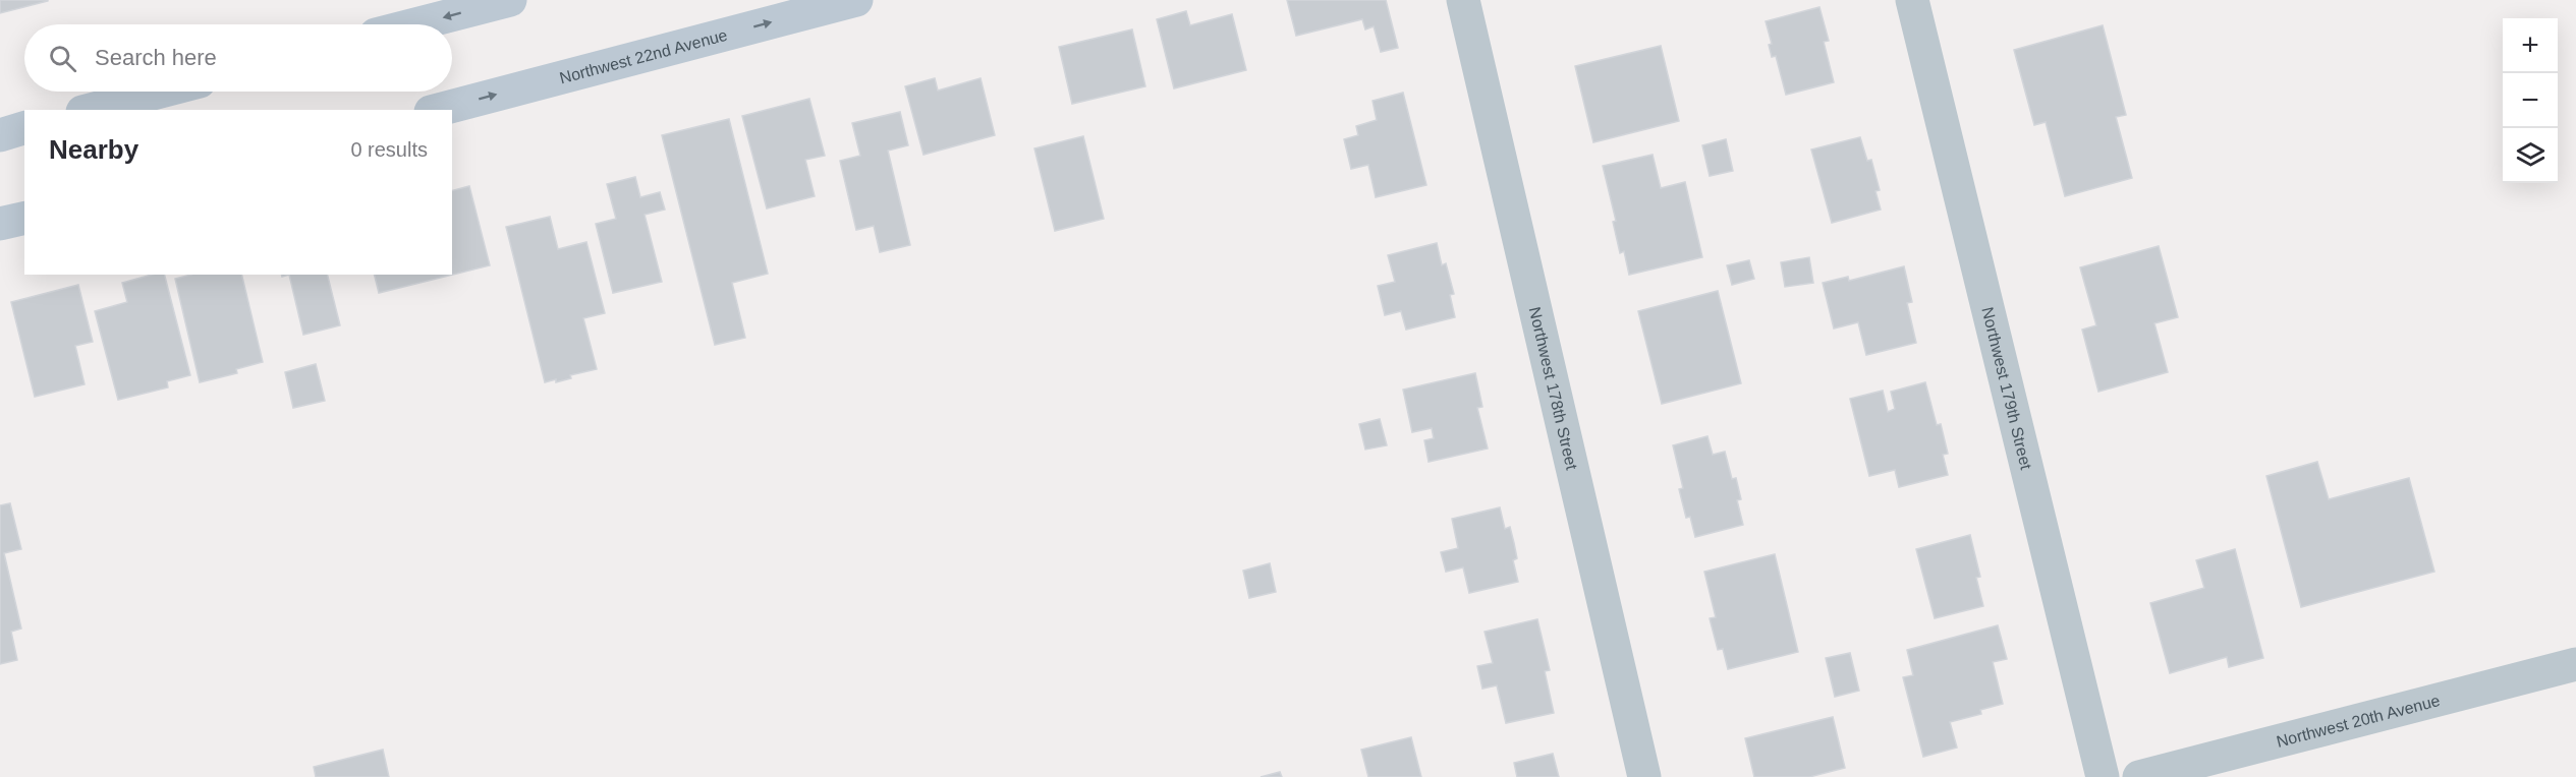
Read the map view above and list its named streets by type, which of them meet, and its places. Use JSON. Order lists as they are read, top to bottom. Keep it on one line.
{"streets":{"main road":["Northwest 22nd Avenue"],"street":["Northwest 178th Street","Northwest 179th Street","Northwest 20th Avenue"]},"one_way":["Northwest 22nd Avenue"],"page":{"map_buttons":["+","−"],"search":"Search here","heading":["Nearby","0 results"]}}
